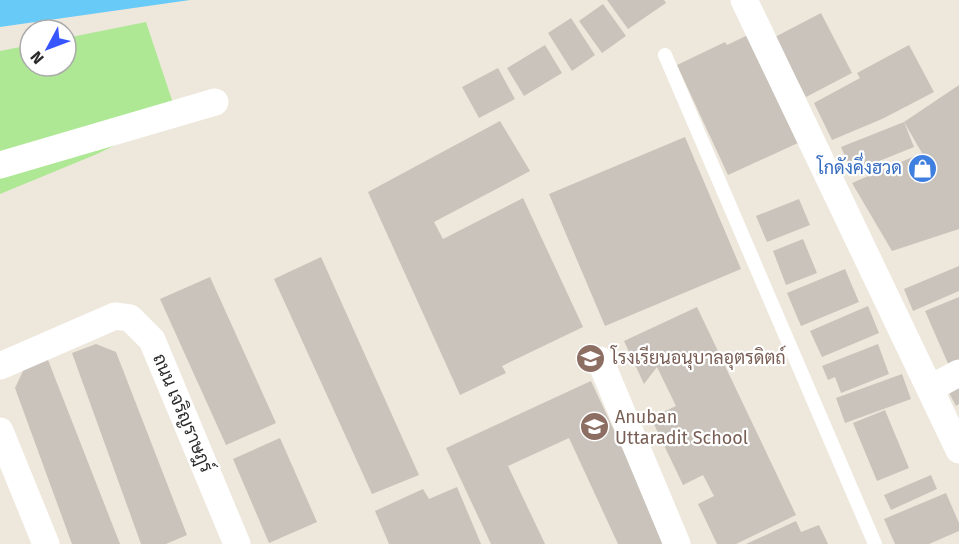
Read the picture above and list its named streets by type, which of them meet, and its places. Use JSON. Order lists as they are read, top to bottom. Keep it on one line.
{"streets":{"street":["ถนน เจริญราษฎร์"]},"places":{"shop":["โกดังคึ่งฮวด"],"school or university":["โรงเรียนอนุบาลอุตรดิตถ์","Anuban Uttaradit School"]},"north":"bottom left"}
